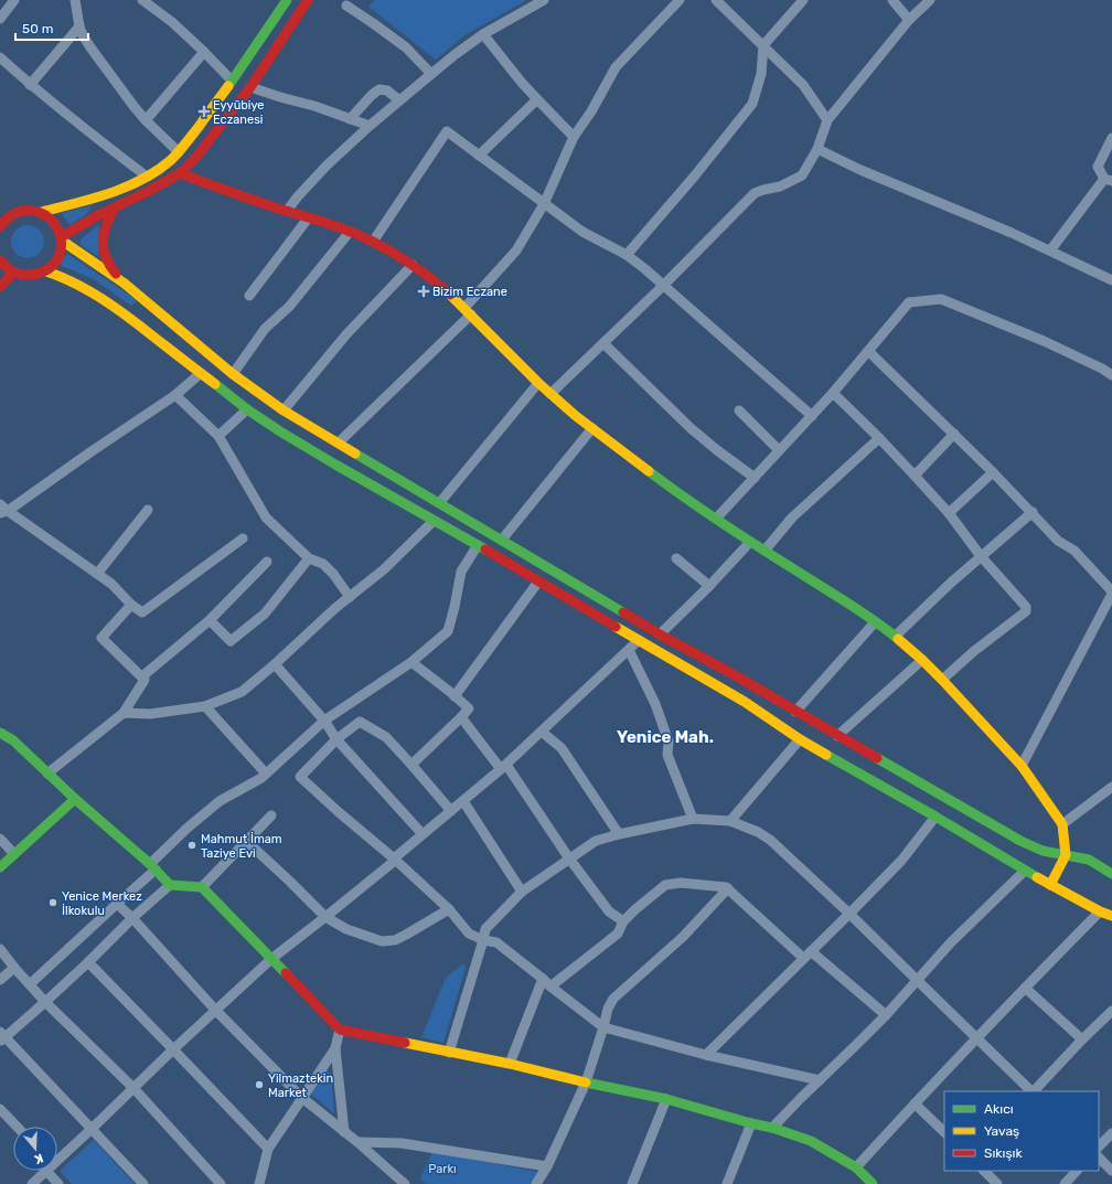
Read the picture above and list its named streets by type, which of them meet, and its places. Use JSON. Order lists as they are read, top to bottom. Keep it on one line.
{"districts":["Yenice Mah."],"parks":["Parkı"],"places":{"health":["Eyyübiye Eczanesi","Bizim Eczane"],"other":["Mahmut İmam Taziye Evi","Yenice Merkez İlkokulu","Yilmaztekin Market"]},"legend":["Akıcı","Yavaş","Sıkışık"],"scale_bar":"50 m","north":"bottom"}
